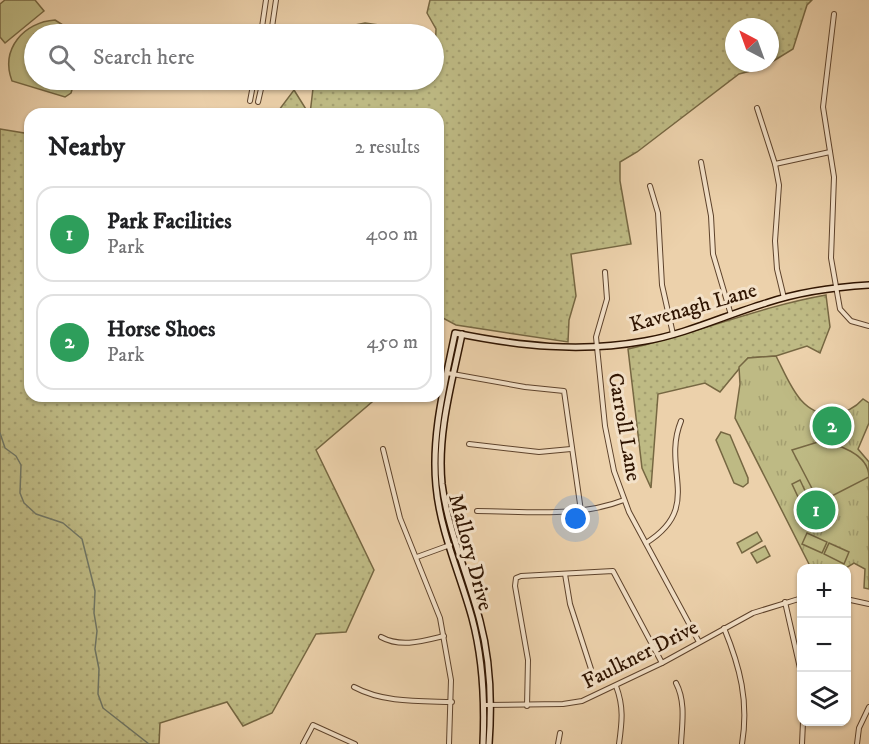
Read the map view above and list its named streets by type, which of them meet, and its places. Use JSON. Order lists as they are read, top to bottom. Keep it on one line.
{"streets":{"main road":["Kavenagh Lane","Mallory Drive"],"street":["Carroll Lane","Faulkner Drive"]},"crossings":[["Kavenagh Lane","Carroll Lane"],["Kavenagh Lane","Mallory Drive"],["Carroll Lane","Faulkner Drive"],["Mallory Drive","Faulkner Drive"]],"north":"top left","page":{"search":"Search here","heading":["Nearby","2 results"],"list":[{"mark":"1","name":"Park Facilities","note":"Park","value":"400 m"},{"mark":"2","name":"Horse Shoes","note":"Park","value":"450 m"}],"pins":["2","1"],"map_buttons":["+","−"]}}
